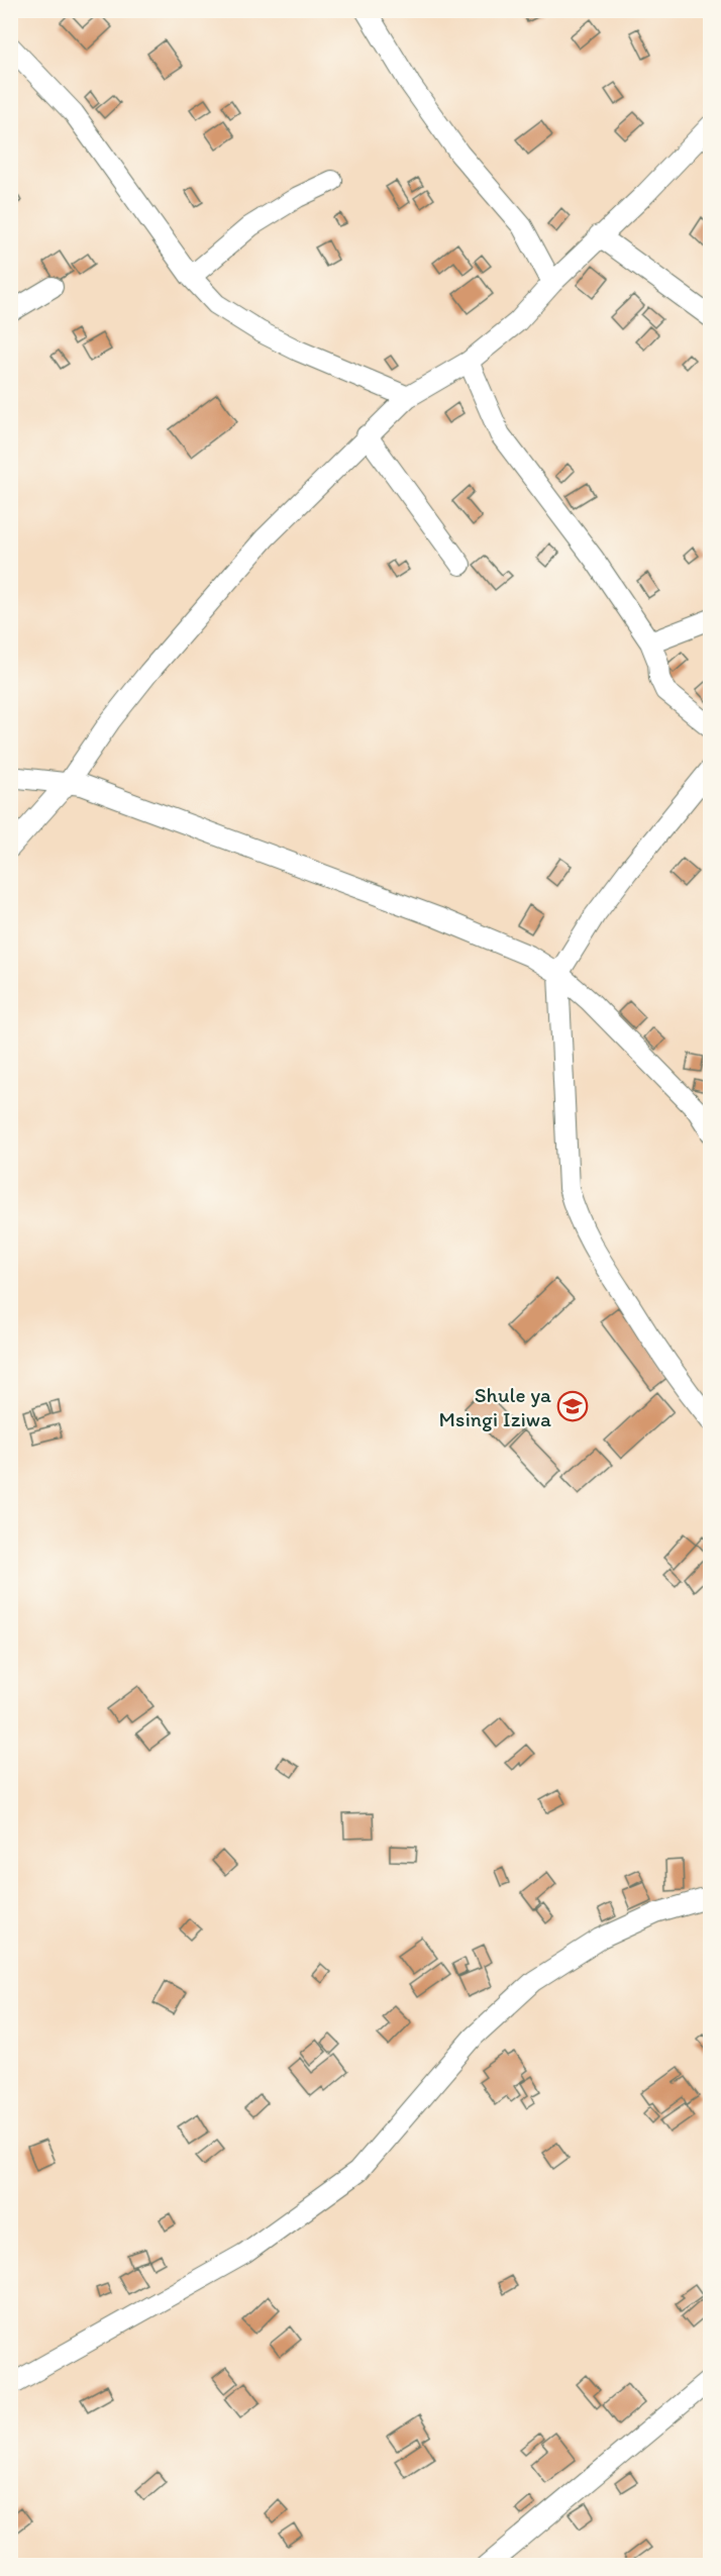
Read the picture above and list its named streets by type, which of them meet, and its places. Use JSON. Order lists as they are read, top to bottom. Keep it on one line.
{"places":{"school or university":["Shule ya Msingi Iziwa"]}}
